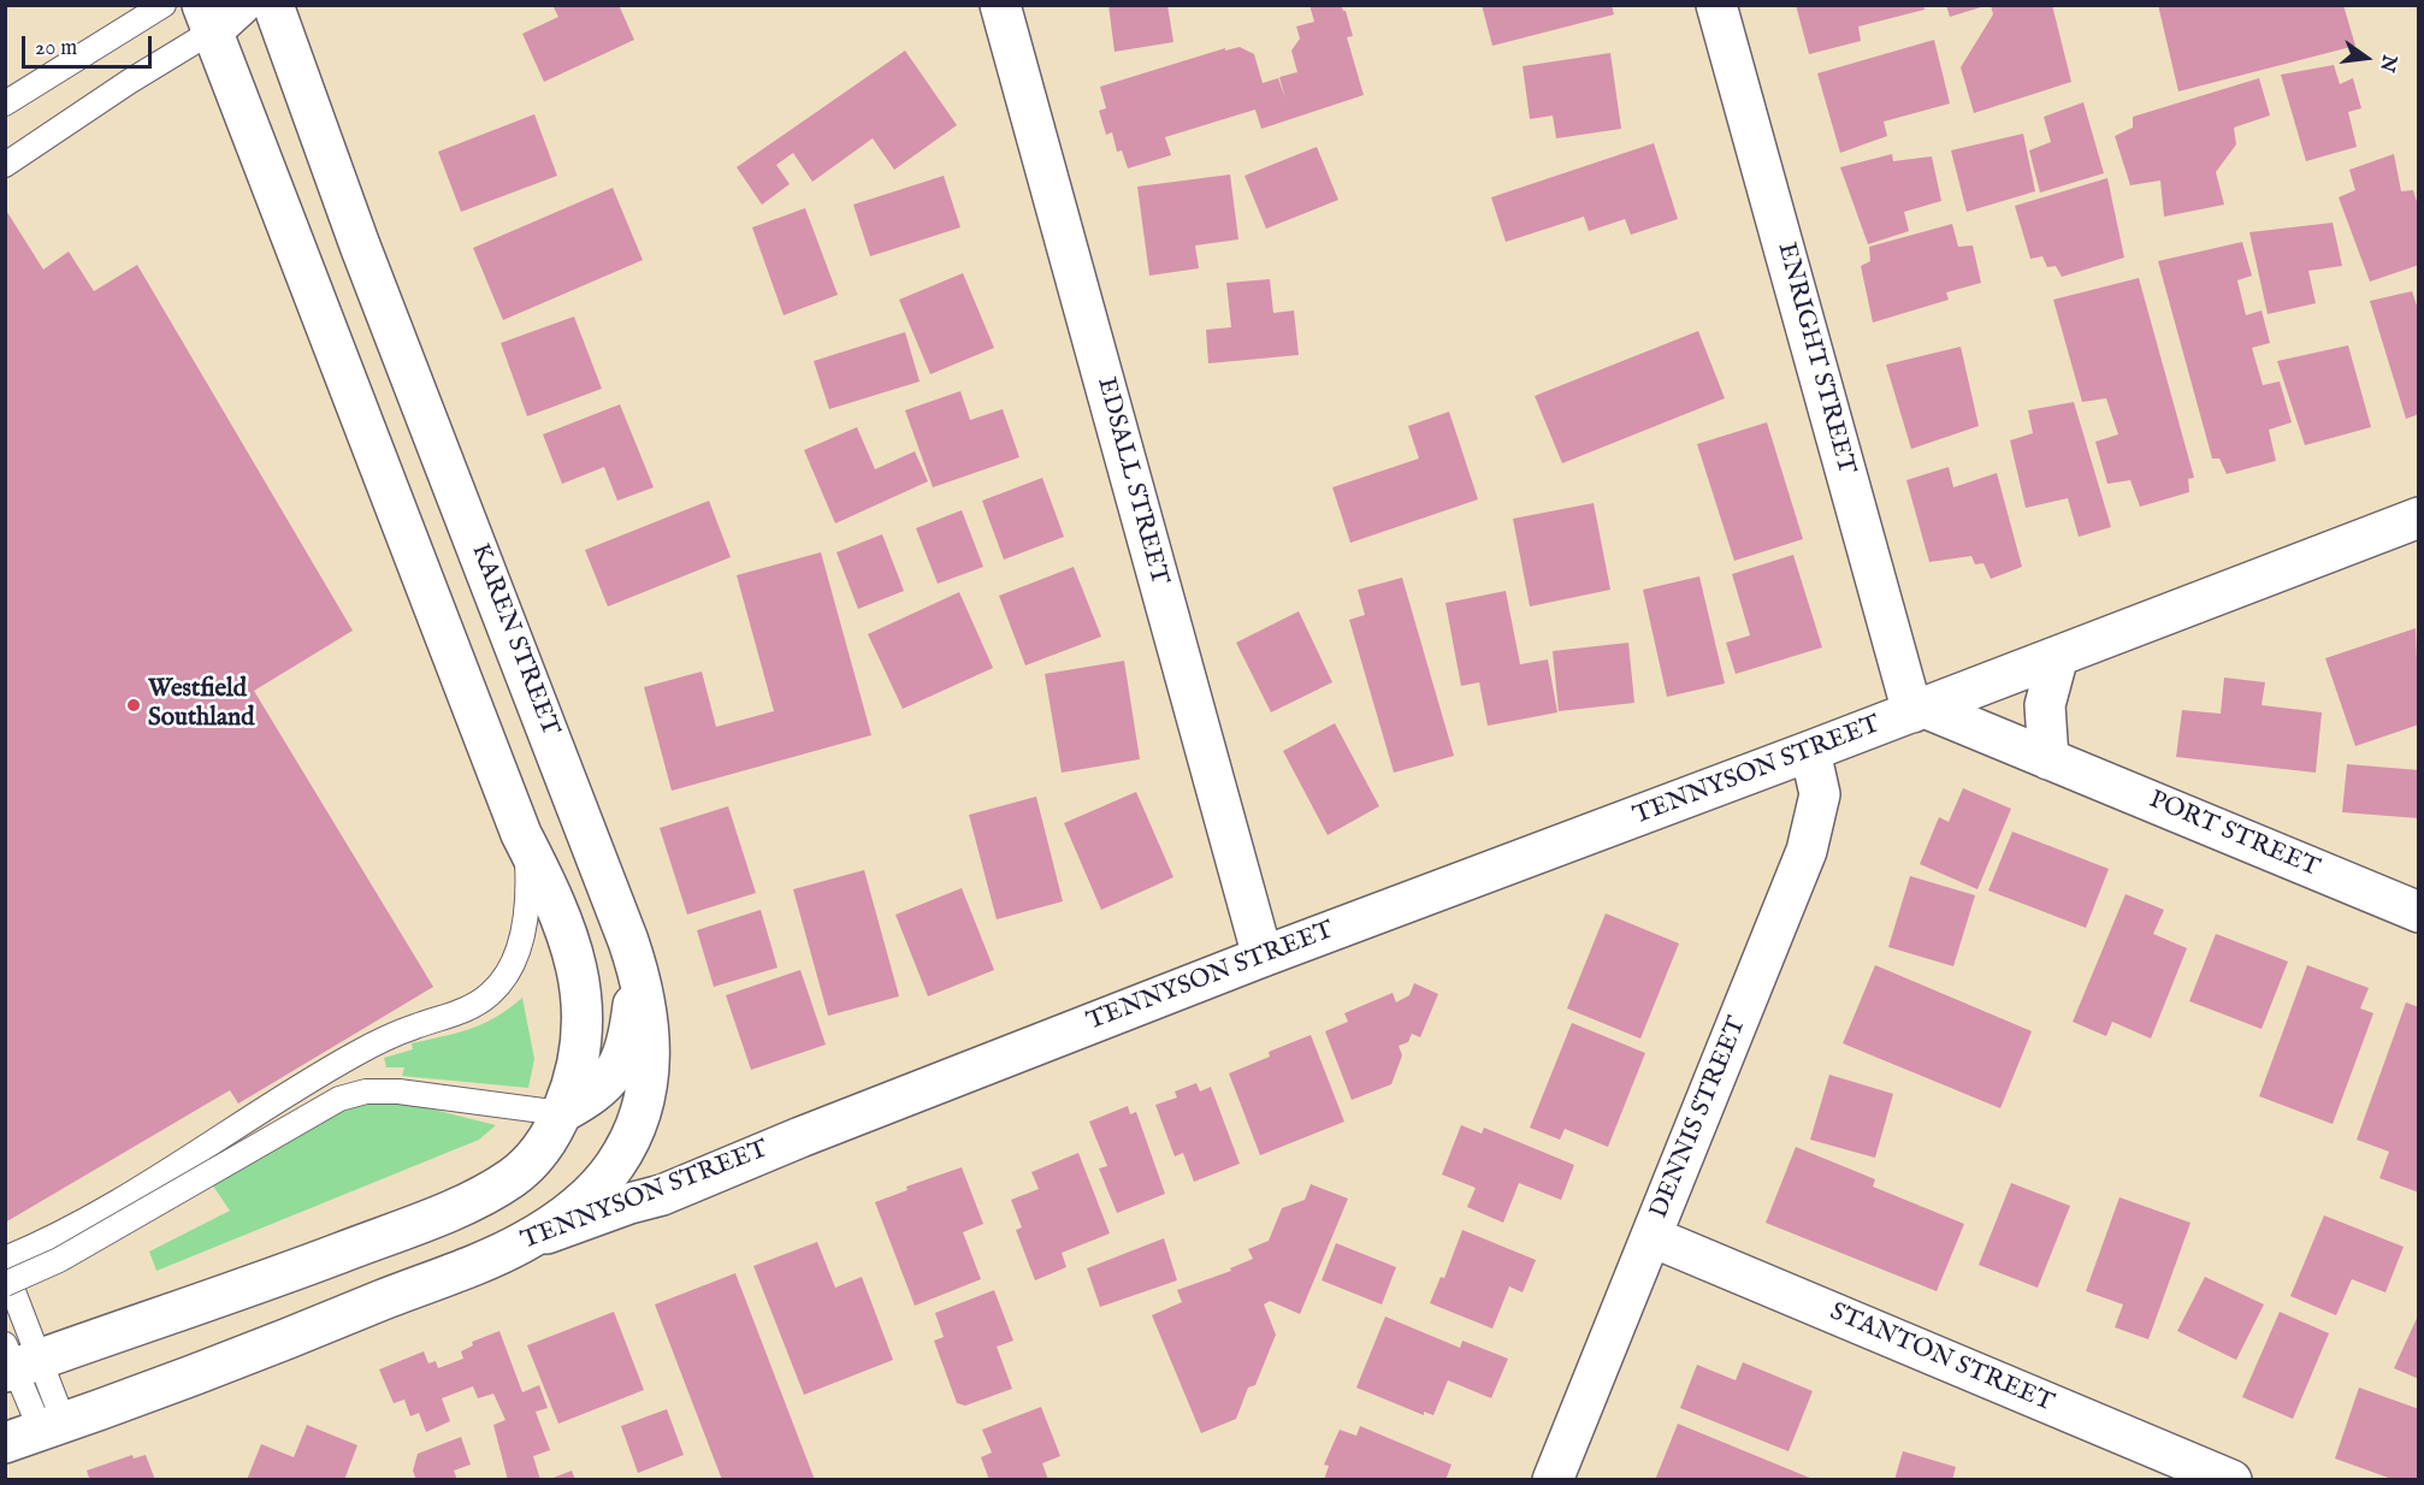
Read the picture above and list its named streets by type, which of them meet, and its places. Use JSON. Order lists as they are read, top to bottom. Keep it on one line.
{"streets":{"street":["ENRIGHT STREET","EDSALL STREET","KAREN STREET","TENNYSON STREET","PORT STREET","DENNIS STREET","STANTON STREET"]},"crossings":[["ENRIGHT STREET","TENNYSON STREET"],["ENRIGHT STREET","PORT STREET"],["EDSALL STREET","TENNYSON STREET"],["KAREN STREET","TENNYSON STREET"],["TENNYSON STREET","PORT STREET"],["TENNYSON STREET","DENNIS STREET"],["DENNIS STREET","STANTON STREET"]],"places":["Westfield Southland"],"scale_bar":"20 m","north":"right"}
